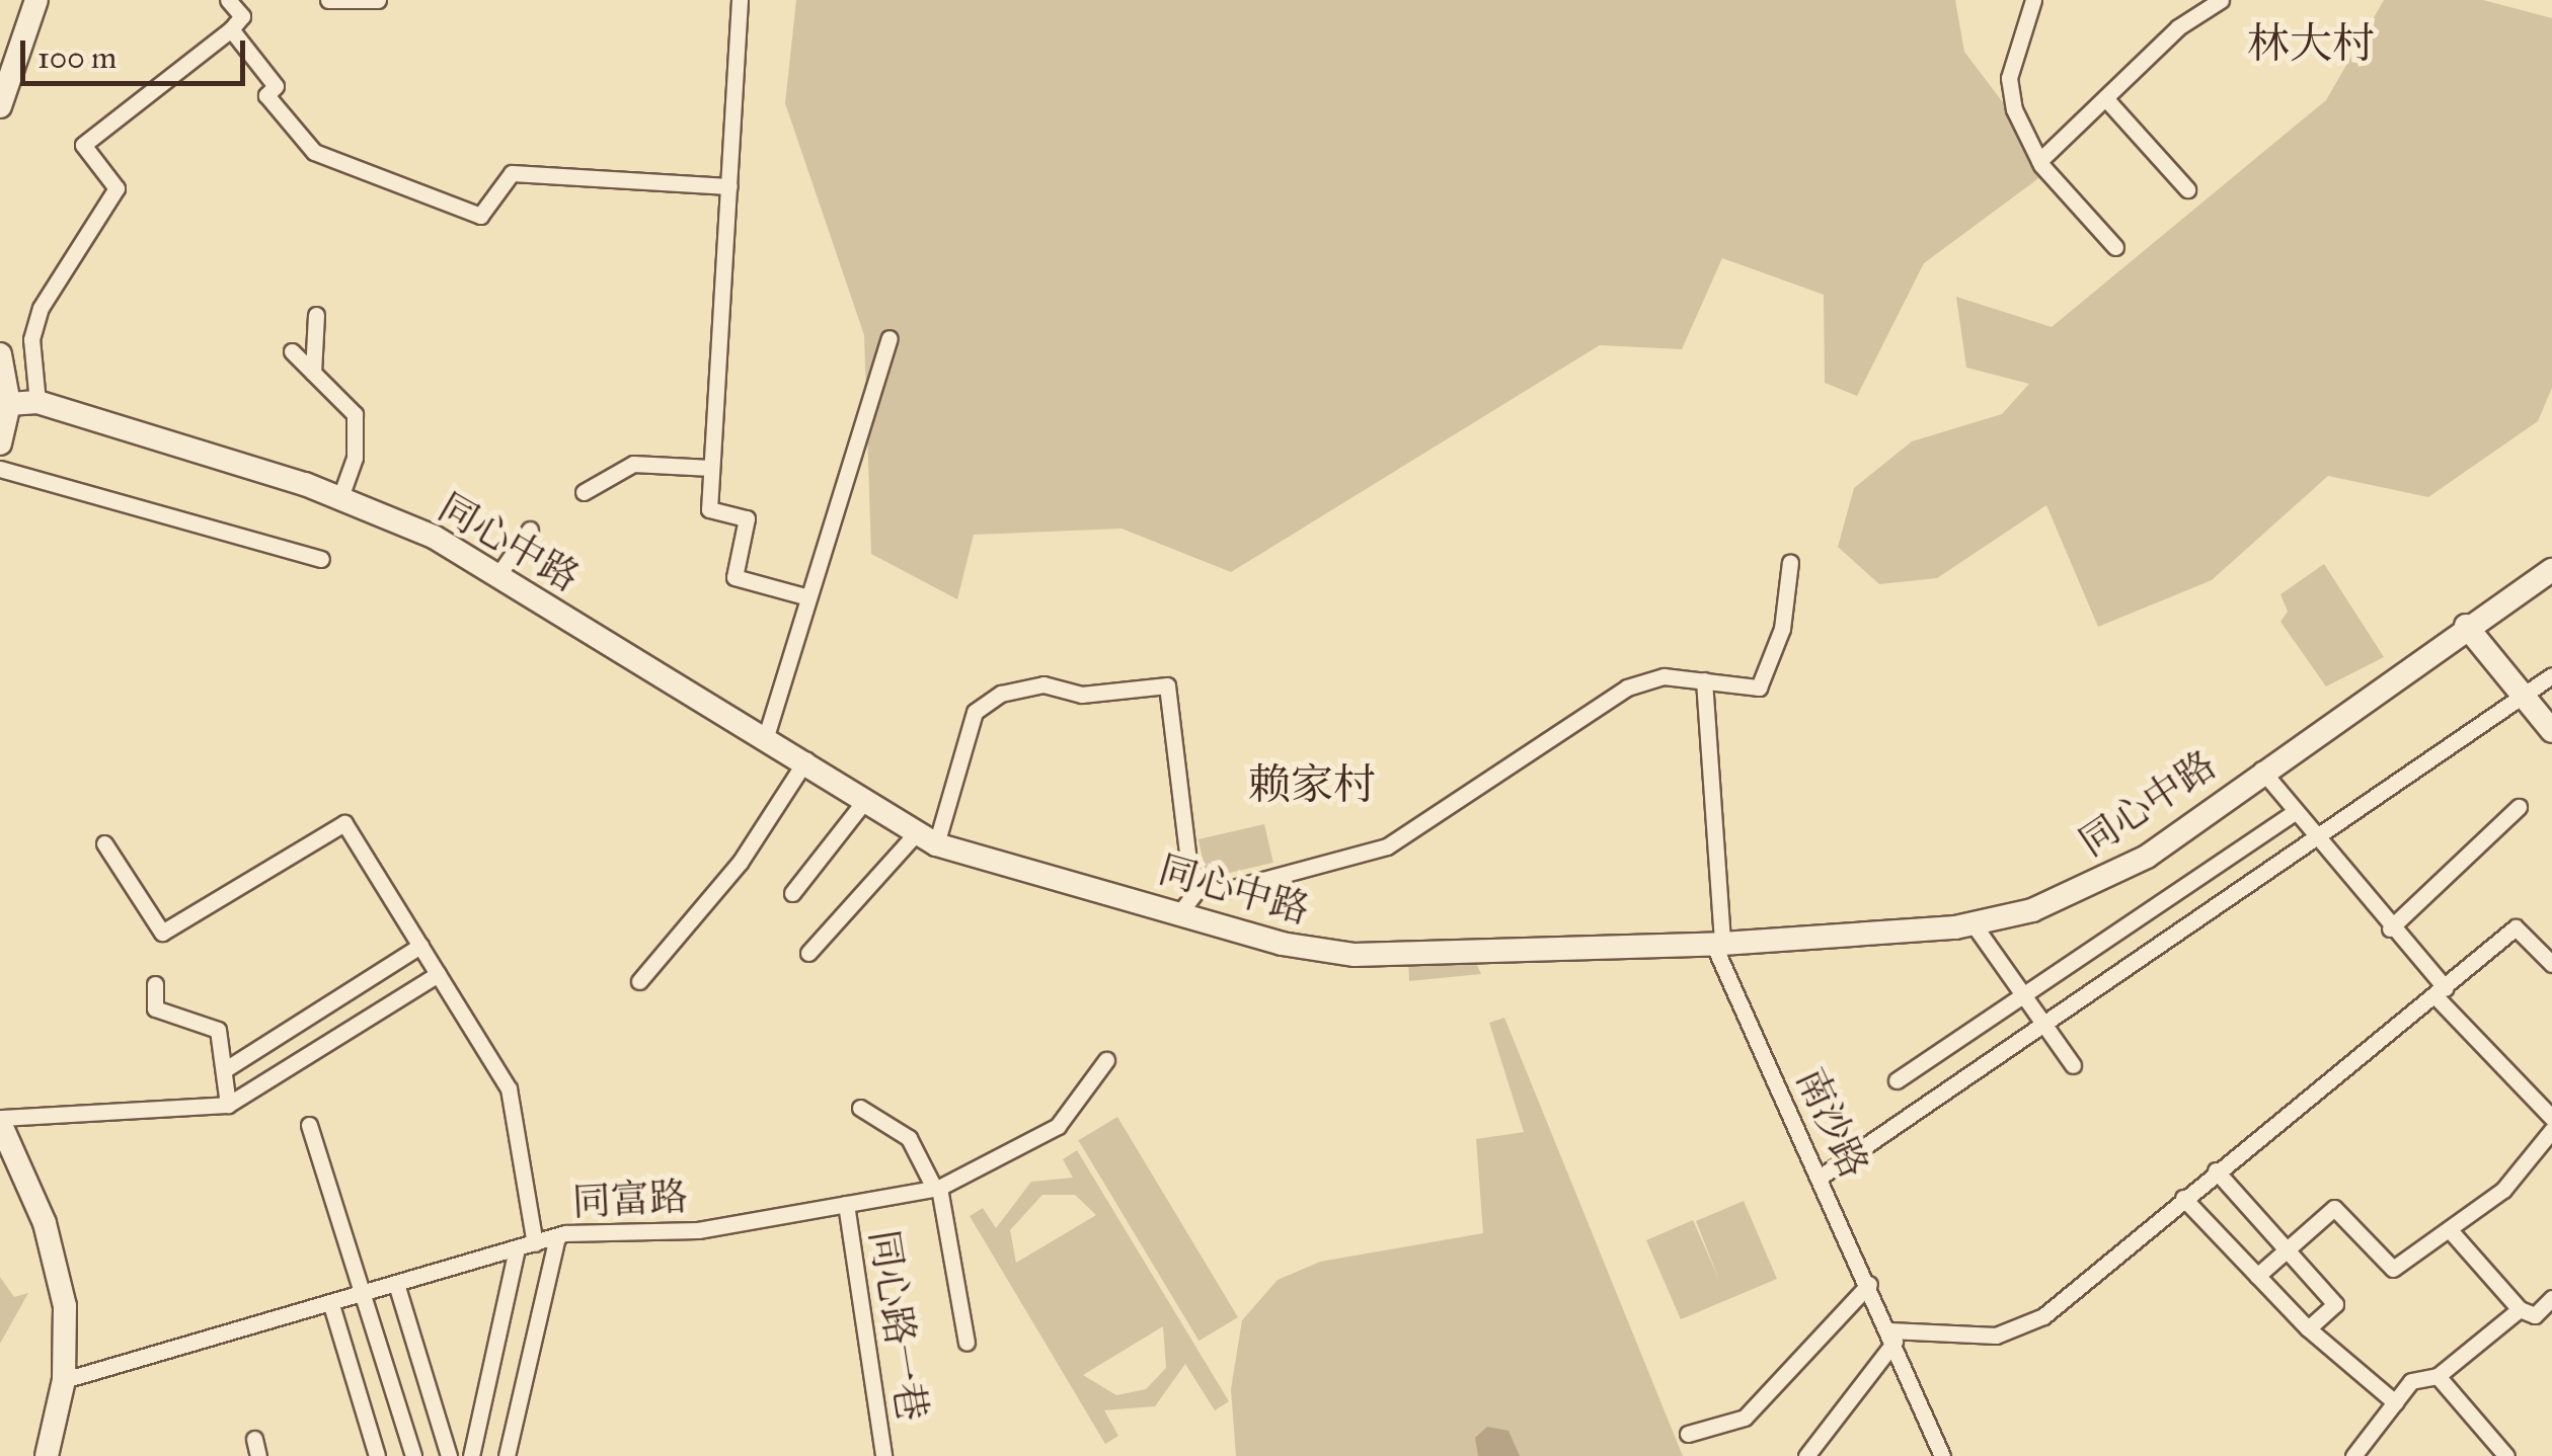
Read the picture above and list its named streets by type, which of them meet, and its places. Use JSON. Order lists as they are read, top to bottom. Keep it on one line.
{"streets":{"street":["同心中路","南沙路","同富路","同心路一巷"]},"crossings":[["同心中路","南沙路"],["同富路","同心路一巷"]],"districts":["林大村","赖家村"],"scale_bar":"100 m"}
